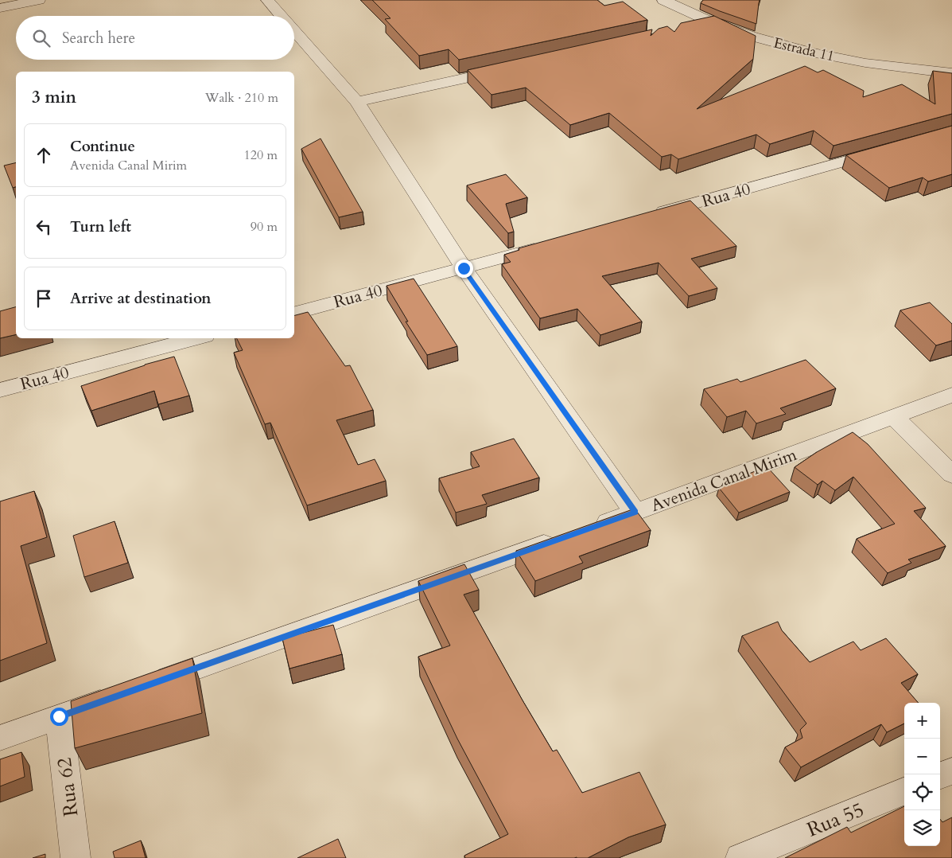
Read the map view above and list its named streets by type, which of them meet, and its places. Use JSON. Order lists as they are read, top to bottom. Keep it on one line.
{"streets":{"street":["Estrada 11","Rua 40","Avenida Canal Mirim","Rua 62","Rua 55"]},"page":{"search":"Search here","heading":["3 min","Walk · 210 m"],"list":[["Continue","Avenida Canal Mirim","120 m"],["Turn left","90 m"],"Arrive at destination"],"map_buttons":["+","−"]}}
